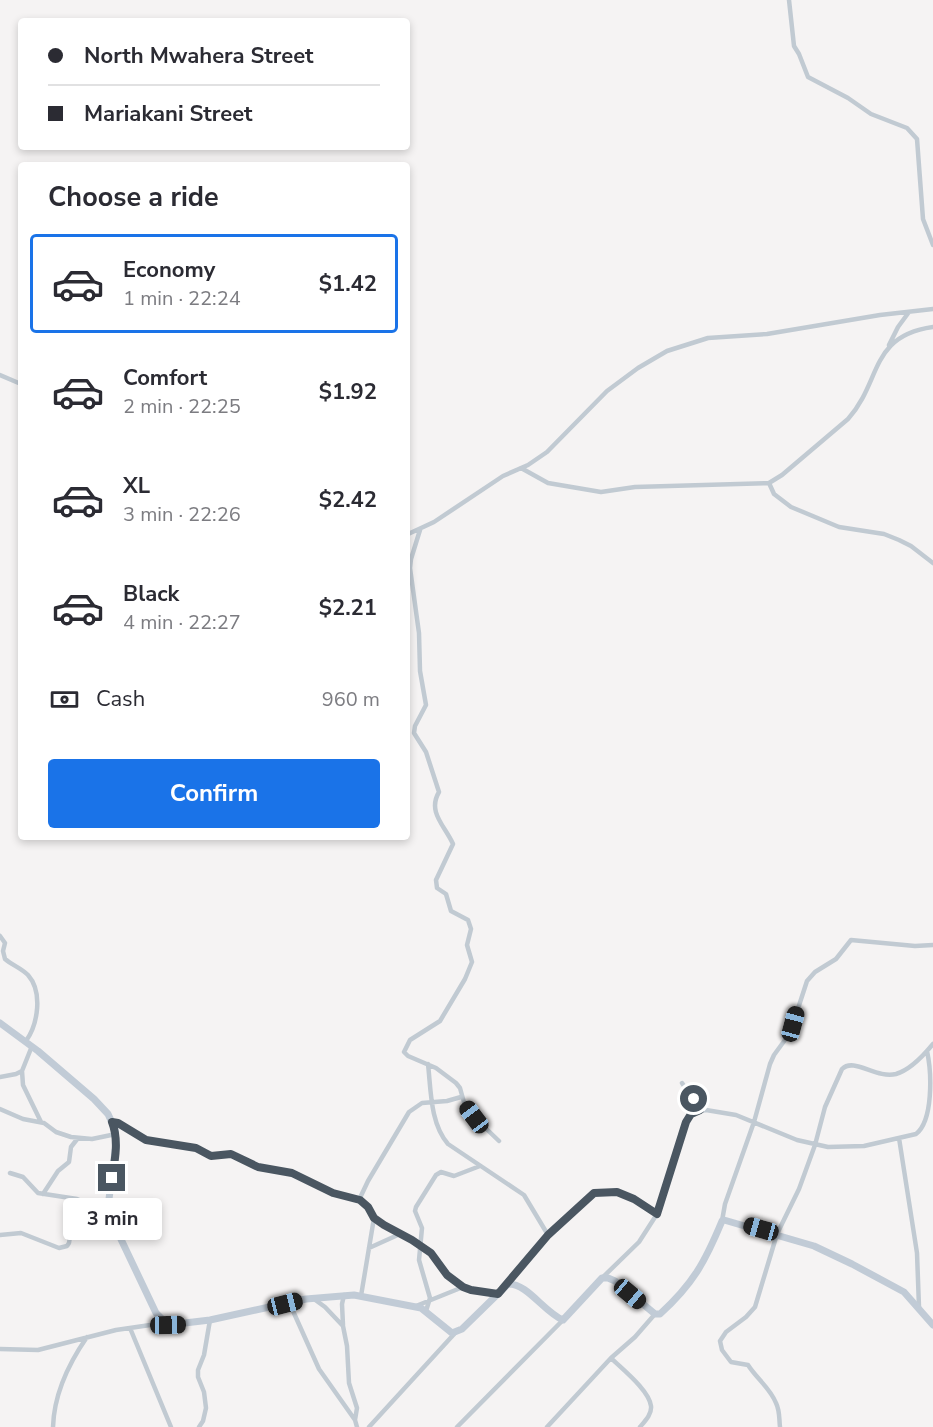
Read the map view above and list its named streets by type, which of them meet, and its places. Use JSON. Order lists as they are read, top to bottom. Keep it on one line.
{"page":{"banner":["North Mwahera Street","Mariakani Street"],"heading":"Choose a ride","list":[{"name":"Economy","note":"1 min · 22:24","value":"$1.42"},{"name":"Comfort","note":"2 min · 22:25","value":"$1.92"},{"name":"XL","note":"3 min · 22:26","value":"$2.42"},{"name":"Black","note":"4 min · 22:27","value":"$2.21"}],"pay":["Cash","960 m"],"buttons":"Confirm","bubble":"3 min"}}
